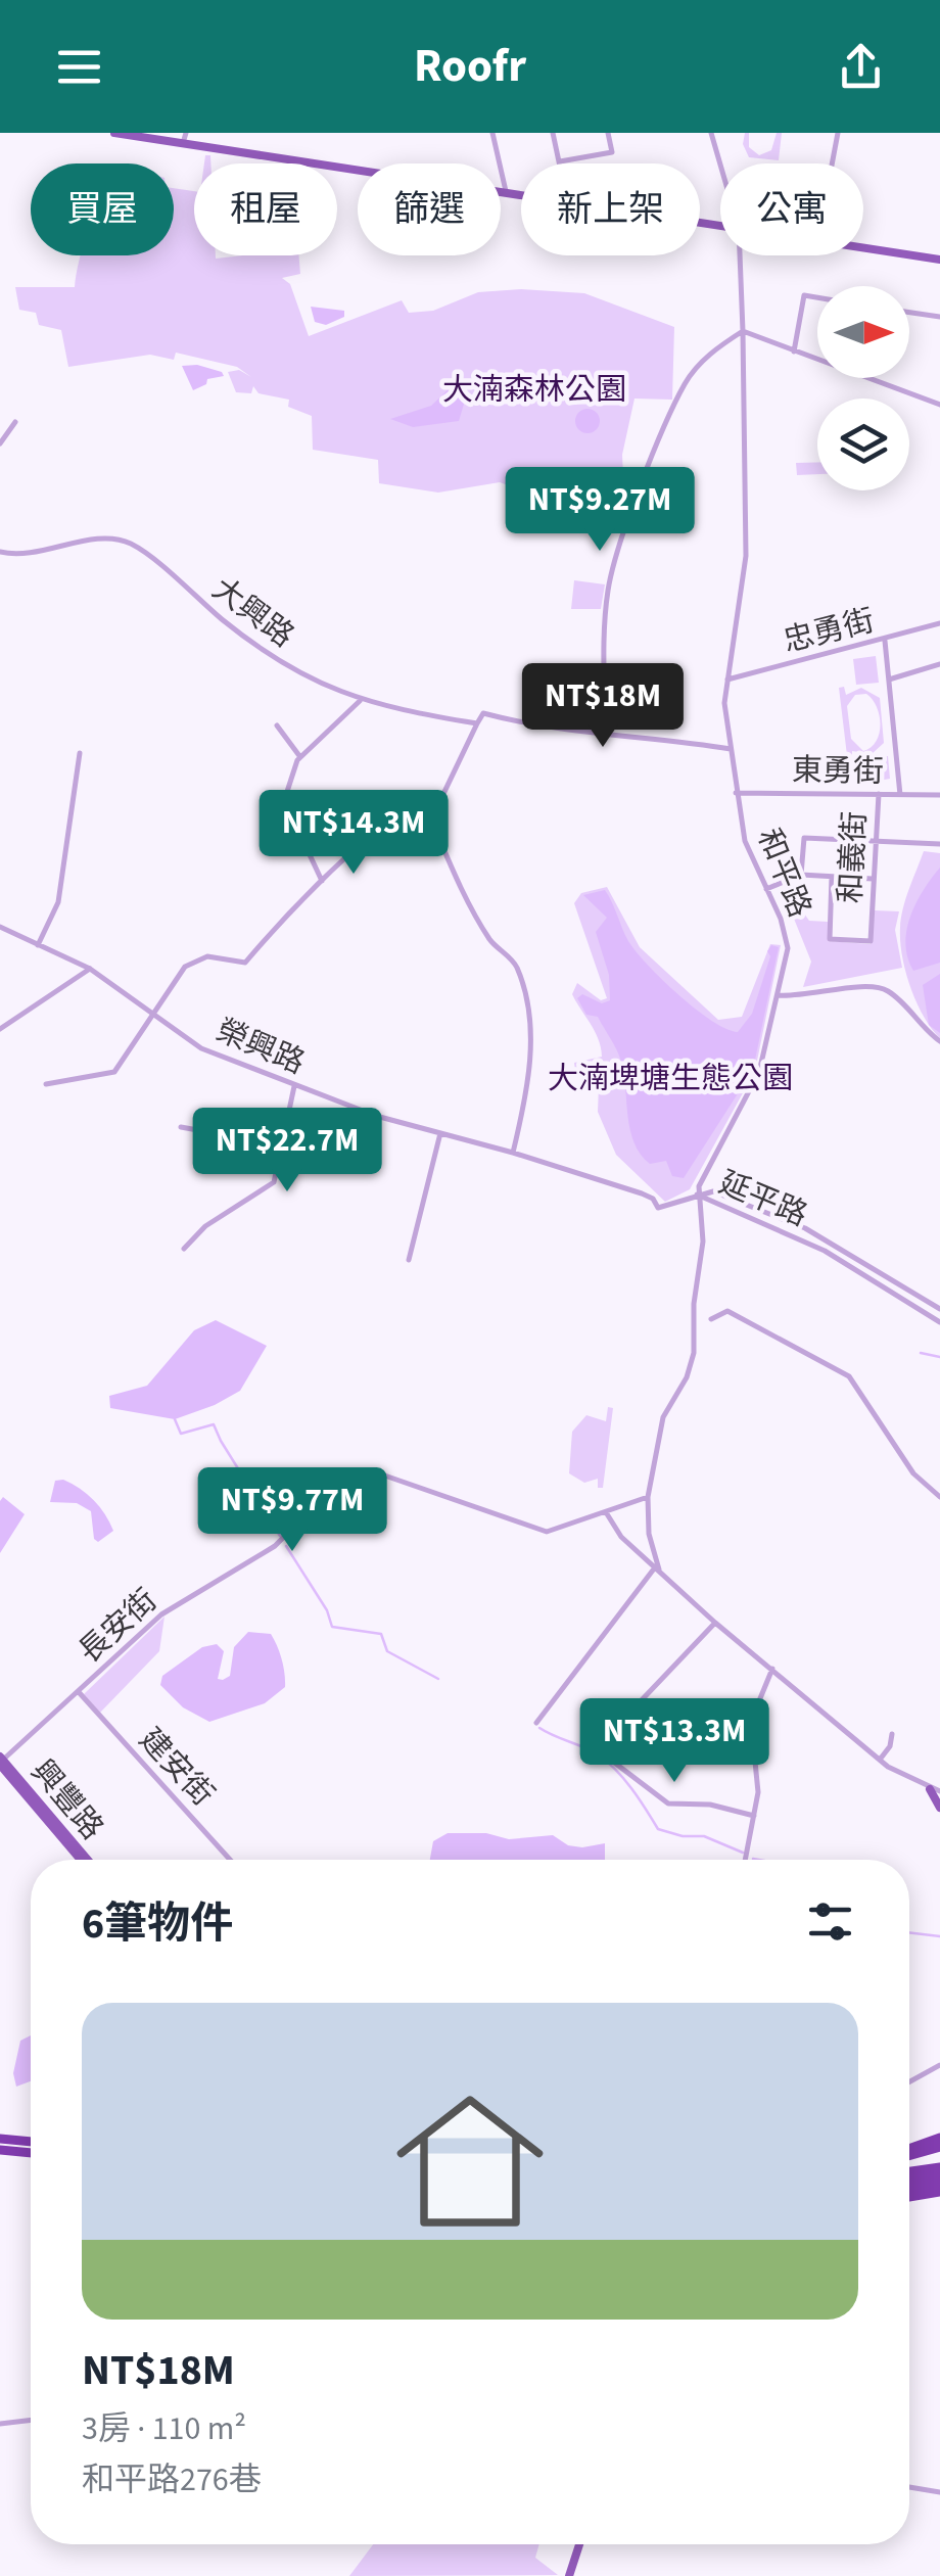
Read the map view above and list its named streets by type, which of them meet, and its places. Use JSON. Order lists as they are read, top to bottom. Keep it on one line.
{"streets":{"main road":["興豐路"],"street":["大興路","忠勇街","東勇街","和義街","和平路","榮興路","延平路","長安街","建安街"]},"crossings":[["忠勇街","和平路"],["東勇街","和義街"],["東勇街","和平路"],["和平路","榮興路"],["和平路","延平路"],["榮興路","延平路"],["長安街","建安街"],["長安街","興豐路"]],"parks":["大湳森林公園","大湳埤塘生態公園"],"north":"right","page":{"header":"Roofr","chip":["買屋","租屋","篩選","新上架","公寓"],"price":["NT$9.27M","NT$18M","NT$14.3M","NT$22.7M","NT$9.77M","NT$13.3M"],"heading":"6筆物件","list":[{"name":"NT$18M","note":"3房 · 110 m² · 和平路276巷"}]}}
